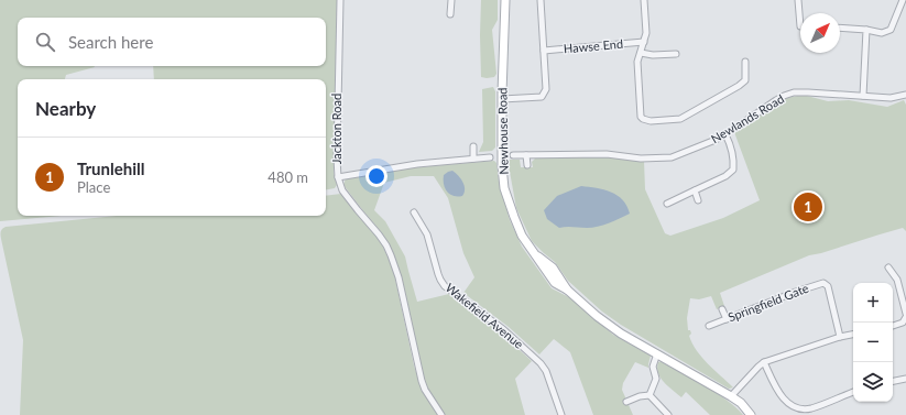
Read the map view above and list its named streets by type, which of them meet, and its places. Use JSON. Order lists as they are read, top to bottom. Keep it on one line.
{"streets":{"street":["Hawse End","Newlands Road","Jackton Road","Newhouse Road","Springfield Gate","Wakefield Avenue"]},"north":"top right","page":{"search":"Search here","heading":"Nearby","list":[{"mark":"1","name":"Trunlehill","note":"Place","value":"480 m"}],"pins":"1","map_buttons":["+","−"]}}
